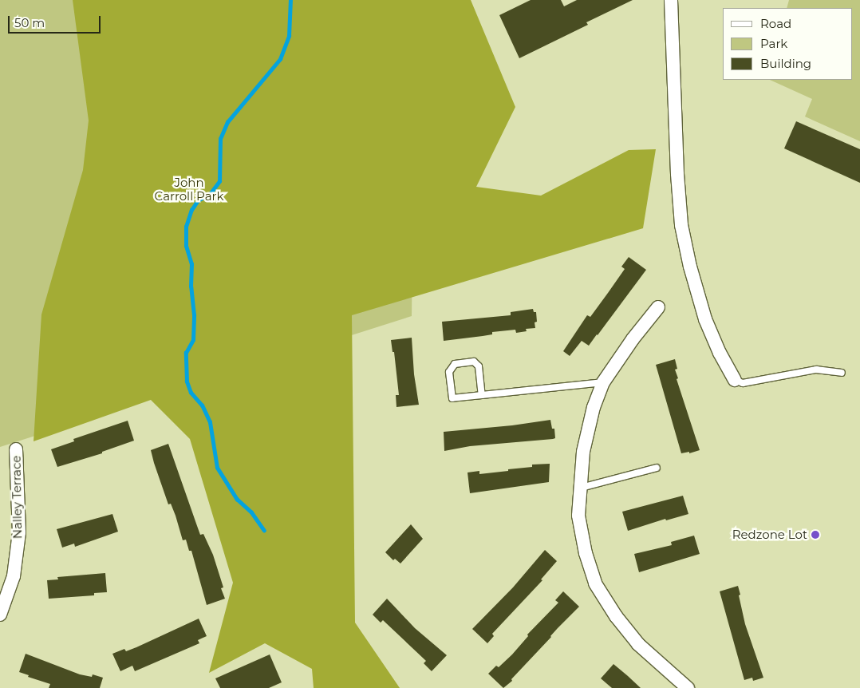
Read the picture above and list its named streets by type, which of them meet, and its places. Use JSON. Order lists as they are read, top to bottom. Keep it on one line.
{"streets":{"street":["Nalley Terrace"]},"parks":["John Carroll Park"],"places":["Redzone Lot"],"legend":["Road","Park","Building"],"scale_bar":"50 m"}
